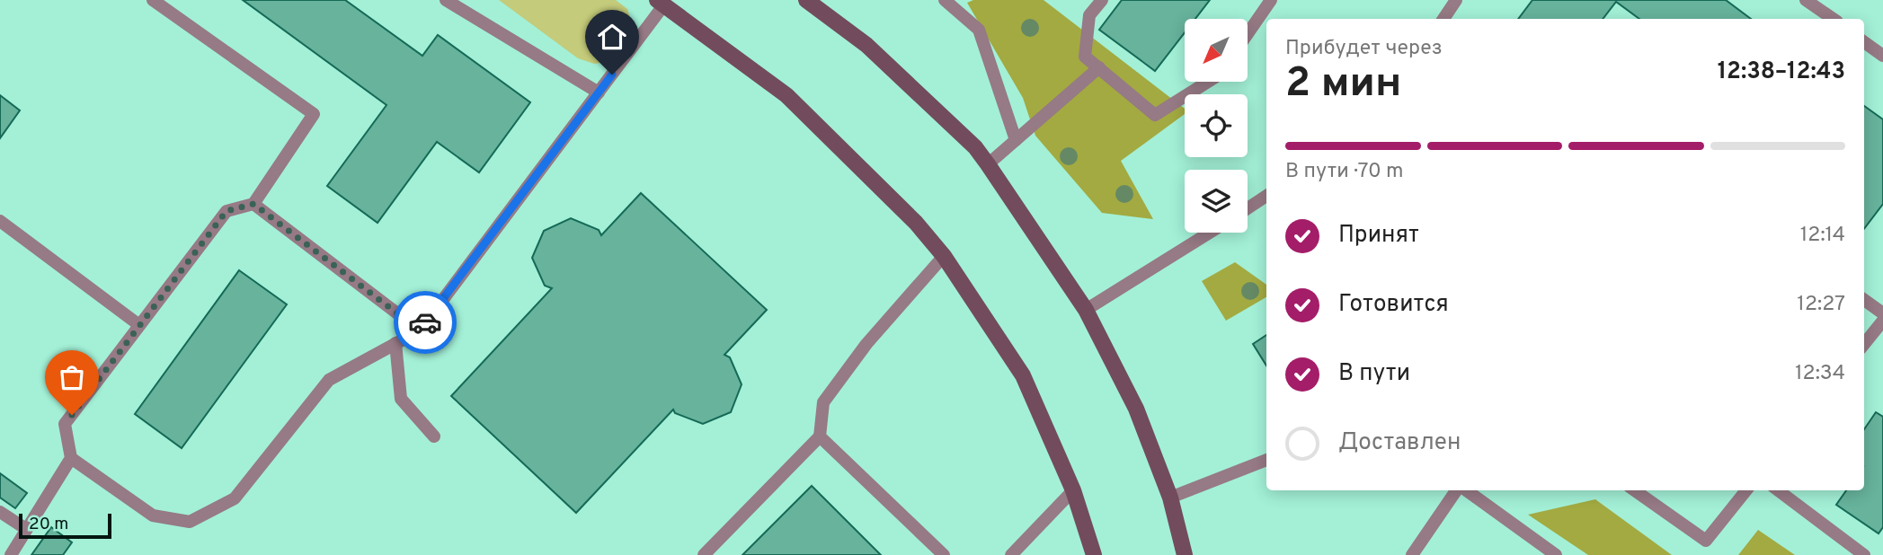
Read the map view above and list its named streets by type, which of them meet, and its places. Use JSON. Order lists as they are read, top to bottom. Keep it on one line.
{"scale_bar":"20 m","north":"bottom left","page":{"heading":["2 мин","Прибудет через","12:38–12:43"],"bar":"В пути · 70 m","list":[["Принят","12:14"],["Готовится","12:27"],["В пути","12:34"],"Доставлен"],"scale":"20 m"}}
